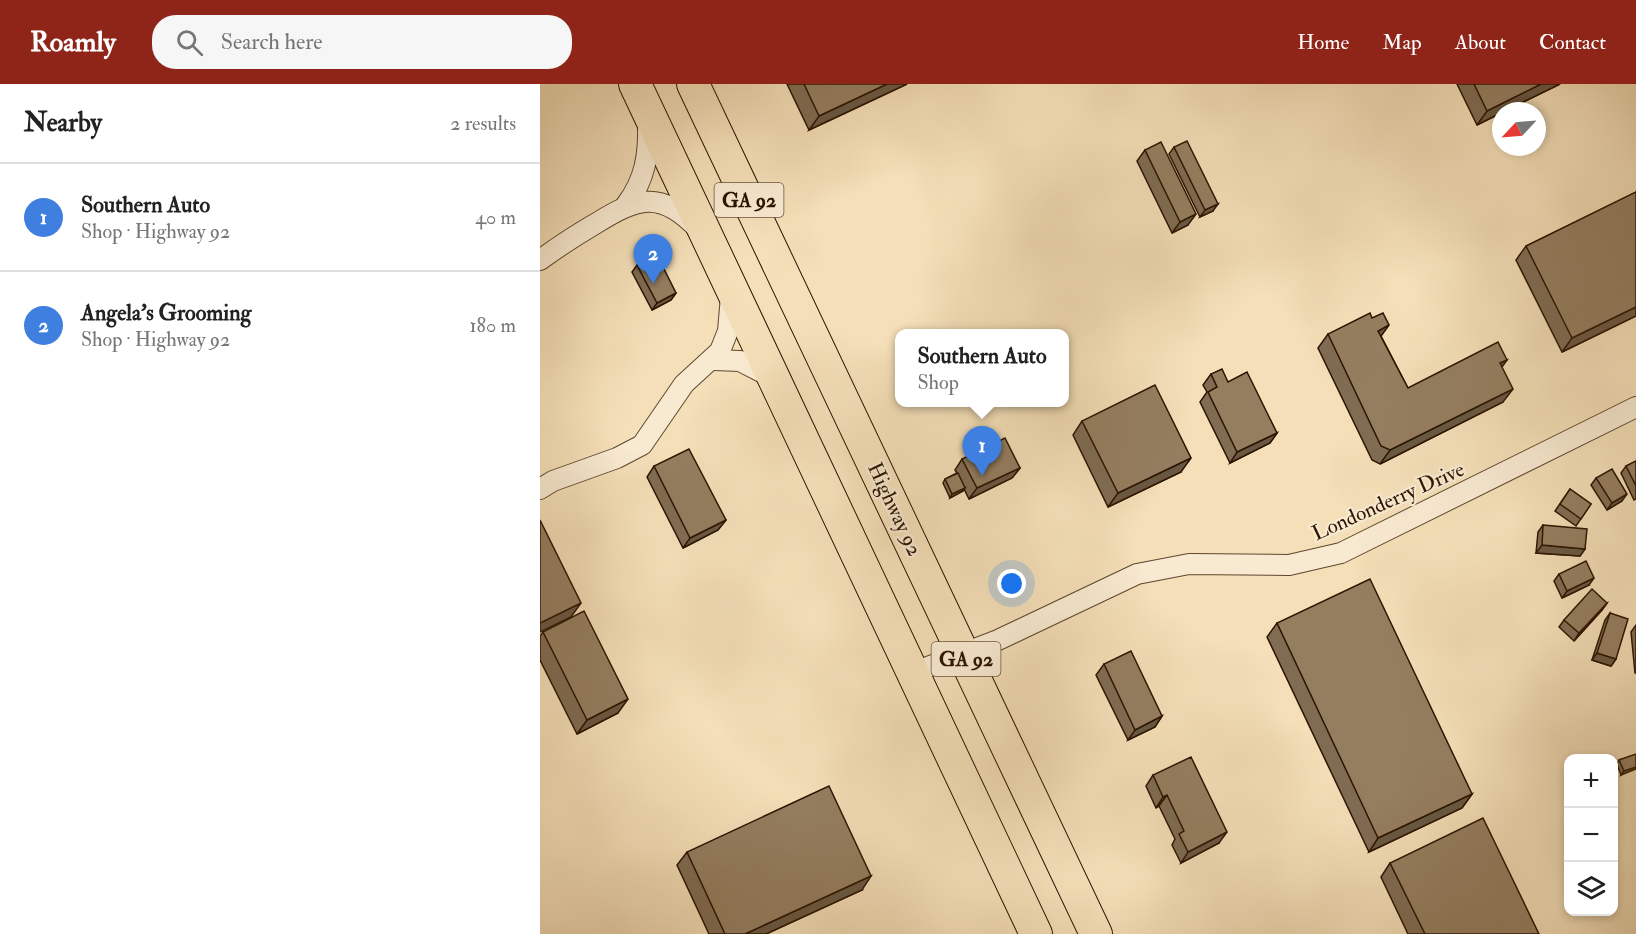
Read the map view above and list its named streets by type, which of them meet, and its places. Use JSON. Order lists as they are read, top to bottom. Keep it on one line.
{"streets":{"main road":["GA 92","Highway 92"],"street":["Londonderry Drive"]},"crossings":[["GA 92","Londonderry Drive"],["Londonderry Drive","Highway 92"]],"north":"bottom left","page":{"header":"Roamly","search":"Search here","nav":["Home","Map","About","Contact"],"heading":["Nearby","2 results"],"list":[{"mark":"1","name":"Southern Auto","note":"Shop · Highway 92","value":"40 m"},{"mark":"2","name":"Angela's Grooming","note":"Shop · Highway 92","value":"180 m"}],"pins":["2","1"],"popup":["Southern Auto","Shop"],"map_buttons":["+","−"]}}
